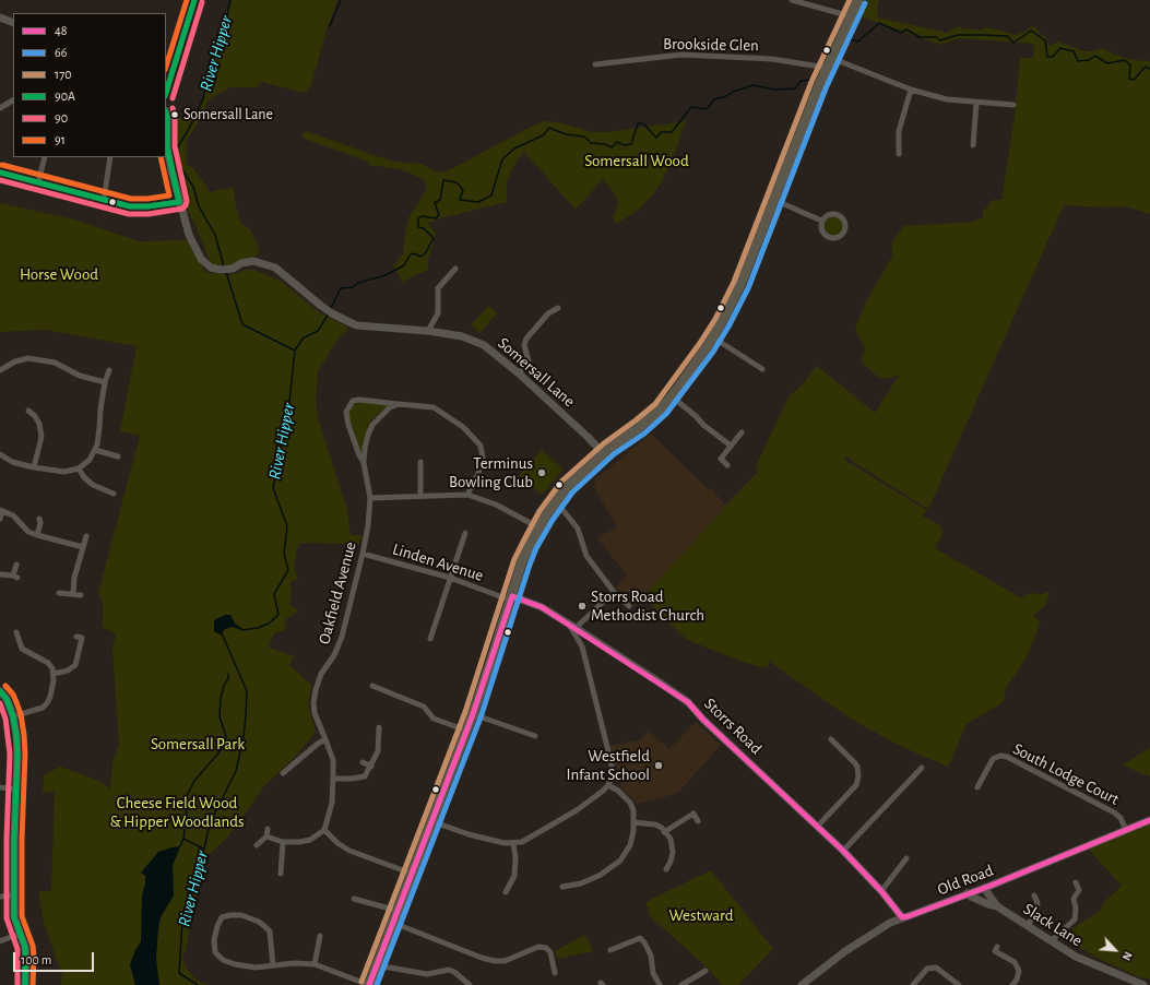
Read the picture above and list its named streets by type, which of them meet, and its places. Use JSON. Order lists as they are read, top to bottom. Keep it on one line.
{"streets":{"street":["Brookside Glen","Somersall Lane","Linden Avenue","Oakfield Avenue","Storrs Road","South Lodge Court","Old Road","Slack Lane"]},"crossings":[["Linden Avenue","Oakfield Avenue"],["Linden Avenue","Storrs Road"],["Storrs Road","Old Road"],["South Lodge Court","Old Road"],["Old Road","Slack Lane"]],"water":["River Hipper"],"parks":["Somersall Wood","Horse Wood","Somersall Park","Cheese Field Wood & Hipper Woodlands","Westward"],"places":["Somersall Lane","Terminus Bowling Club","Storrs Road Methodist Church","Westfield Infant School"],"lines":["transit line 170","transit line 90A","transit line 91","transit line 90","transit line 66","transit line 48"],"legend":["48","66","170","90A","90","91"],"scale_bar":"100 m","north":"bottom right"}
